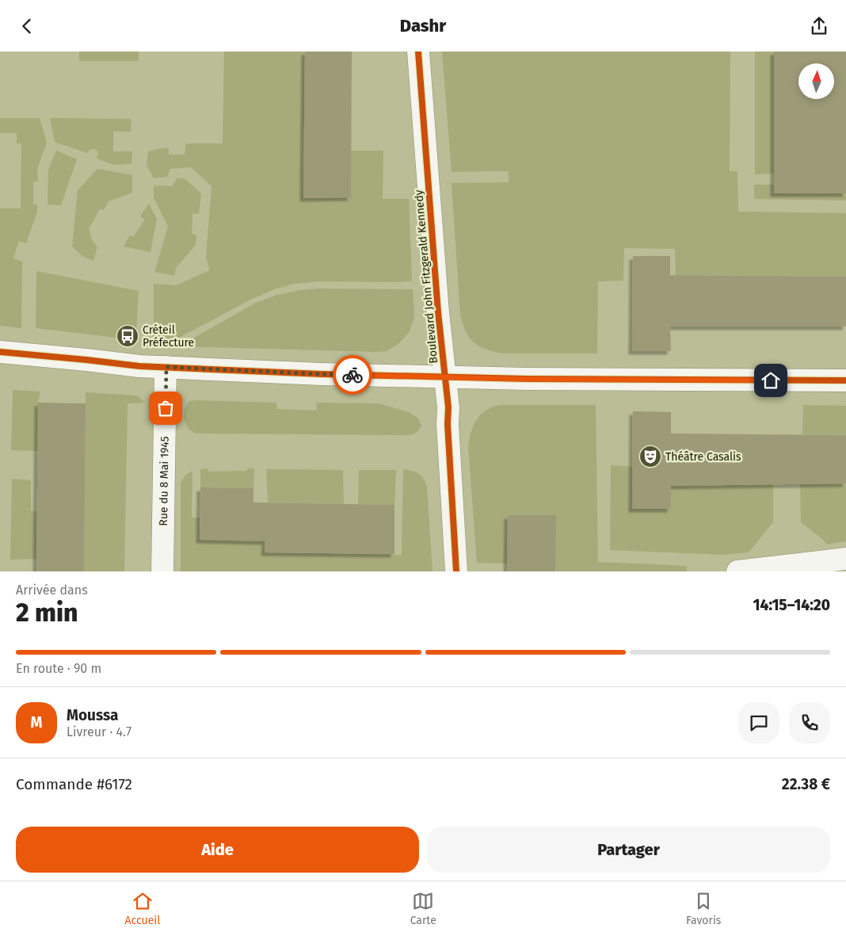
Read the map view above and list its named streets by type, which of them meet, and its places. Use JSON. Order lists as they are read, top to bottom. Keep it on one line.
{"streets":{"street":["Boulevard John Fitzgerald Kennedy","Rue du 8 Mai 1945"]},"places":{"bus stop":["Créteil Préfecture"],"theatre":["Théâtre Casalis"]},"north":"top","page":{"header":"Dashr","heading":["2 min","Arrivée dans","14:15–14:20"],"panel":["Moussa","Livreur · 4.7","Commande #6172","22.38 €"],"bar":"En route · 90 m","round":"M","buttons":["Aide","Partager"],"tabs":["Accueil","Carte","Favoris"]}}
